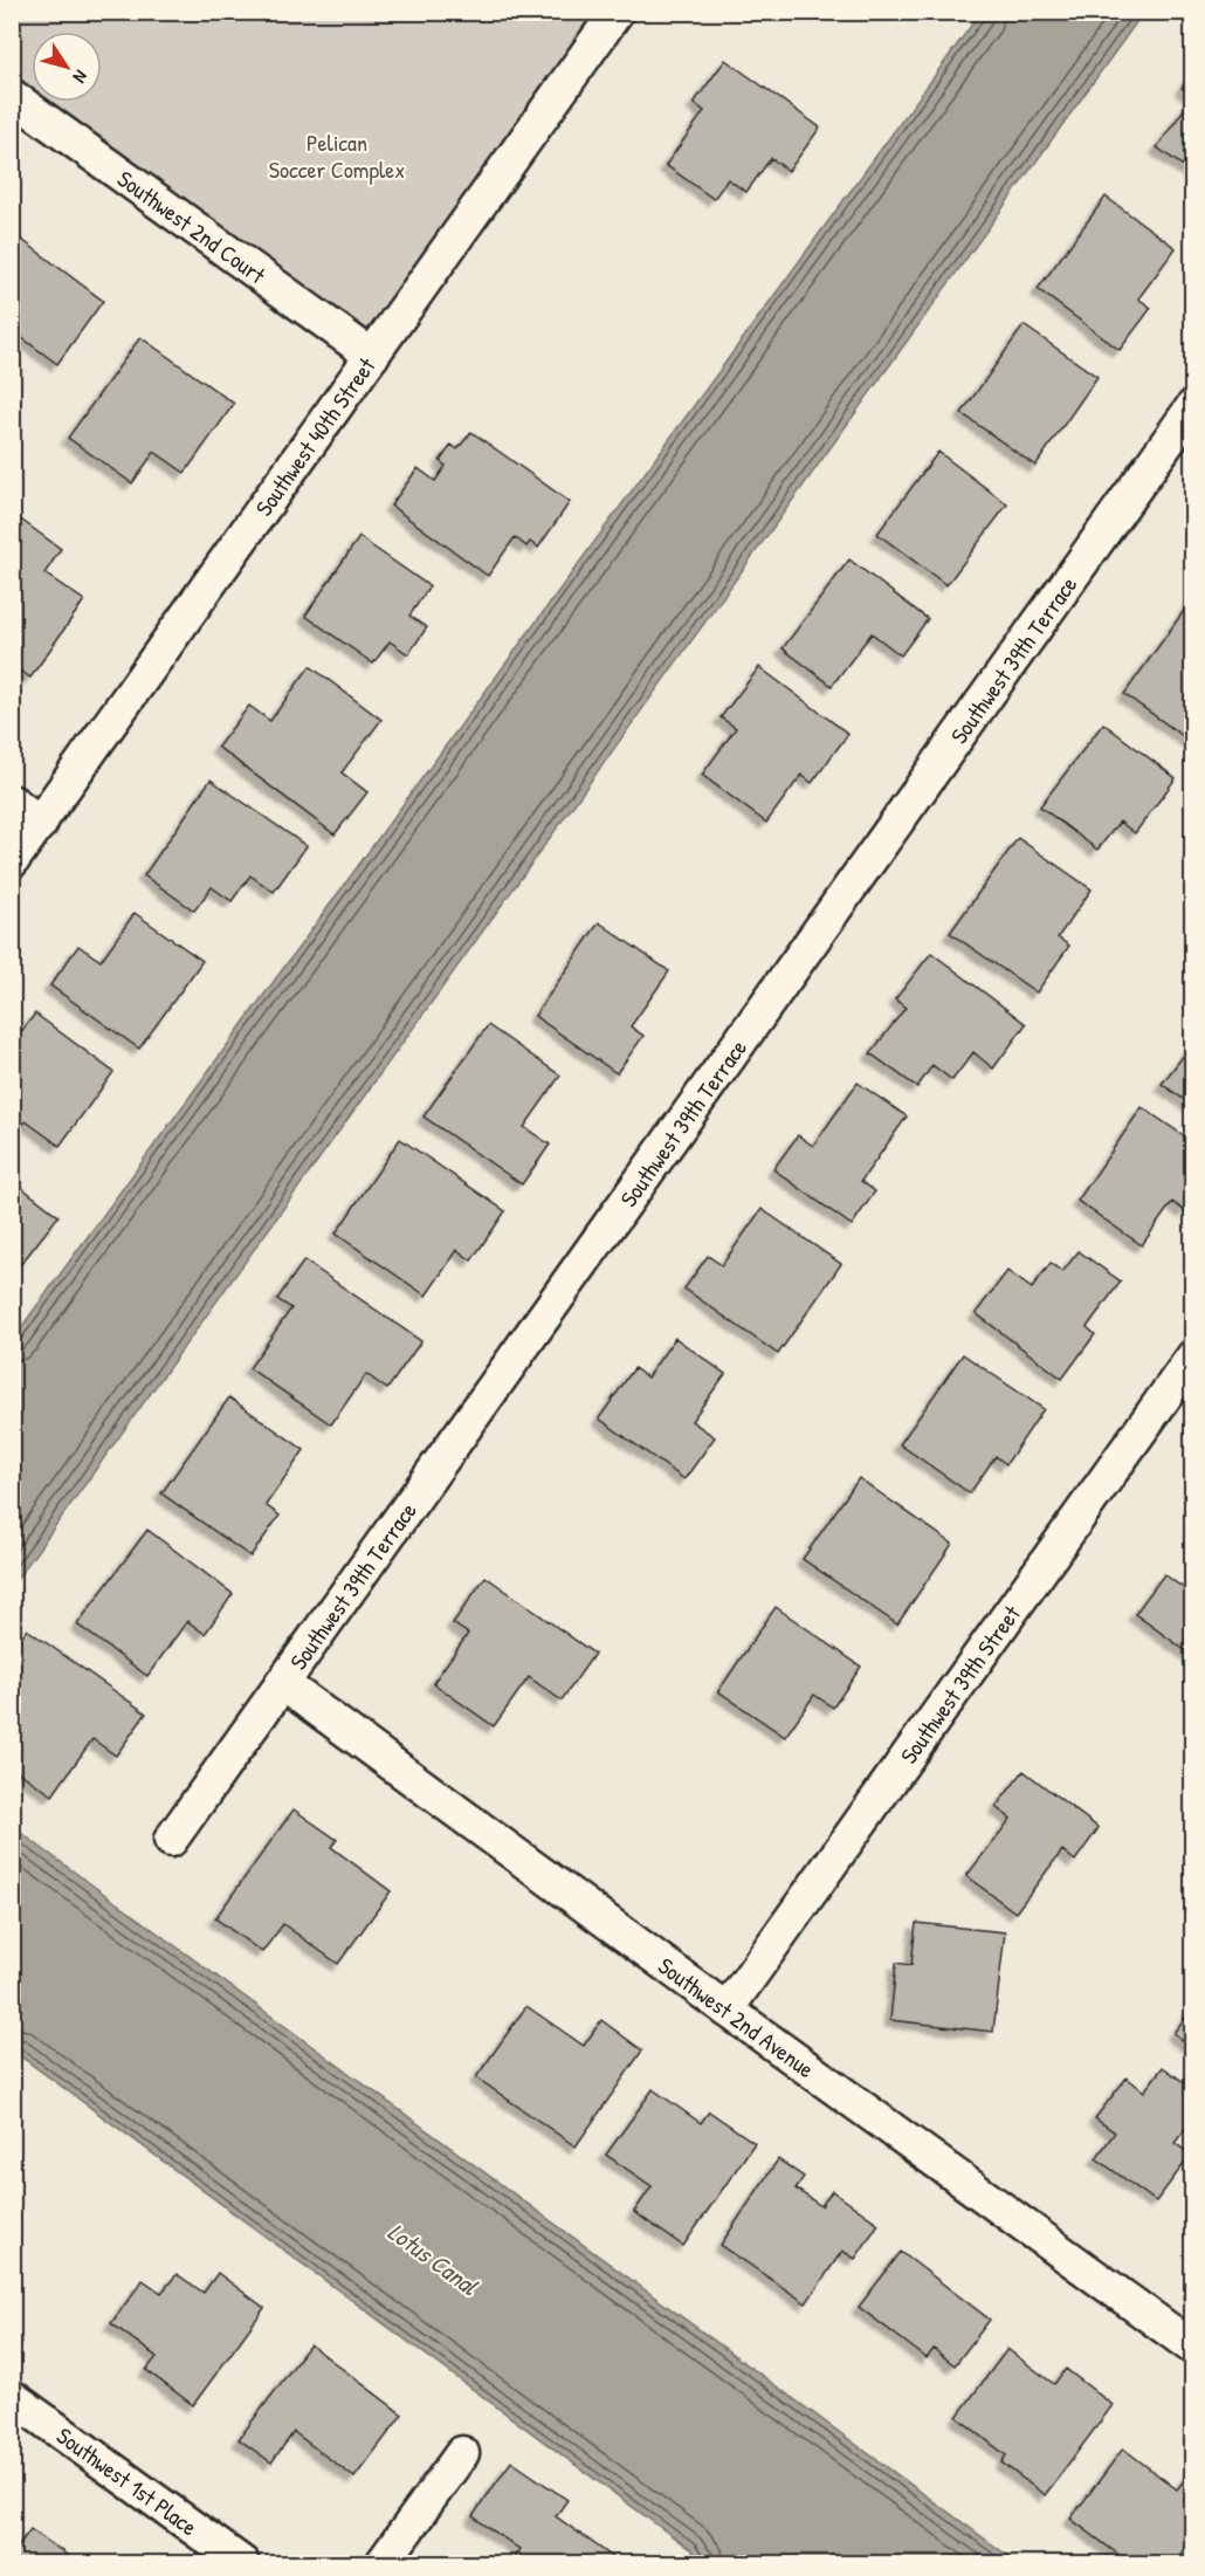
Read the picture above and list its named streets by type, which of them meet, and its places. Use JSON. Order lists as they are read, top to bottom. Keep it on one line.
{"streets":{"street":["Southwest 2nd Court","Southwest 40th Street","Southwest 39th Terrace","Southwest 39th Street","Southwest 2nd Avenue","Southwest 1st Place"]},"crossings":[["Southwest 2nd Court","Southwest 40th Street"],["Southwest 39th Terrace","Southwest 2nd Avenue"],["Southwest 39th Street","Southwest 2nd Avenue"]],"water":["Lotus Canal"],"parks":["Pelican Soccer Complex"],"north":"bottom right"}
